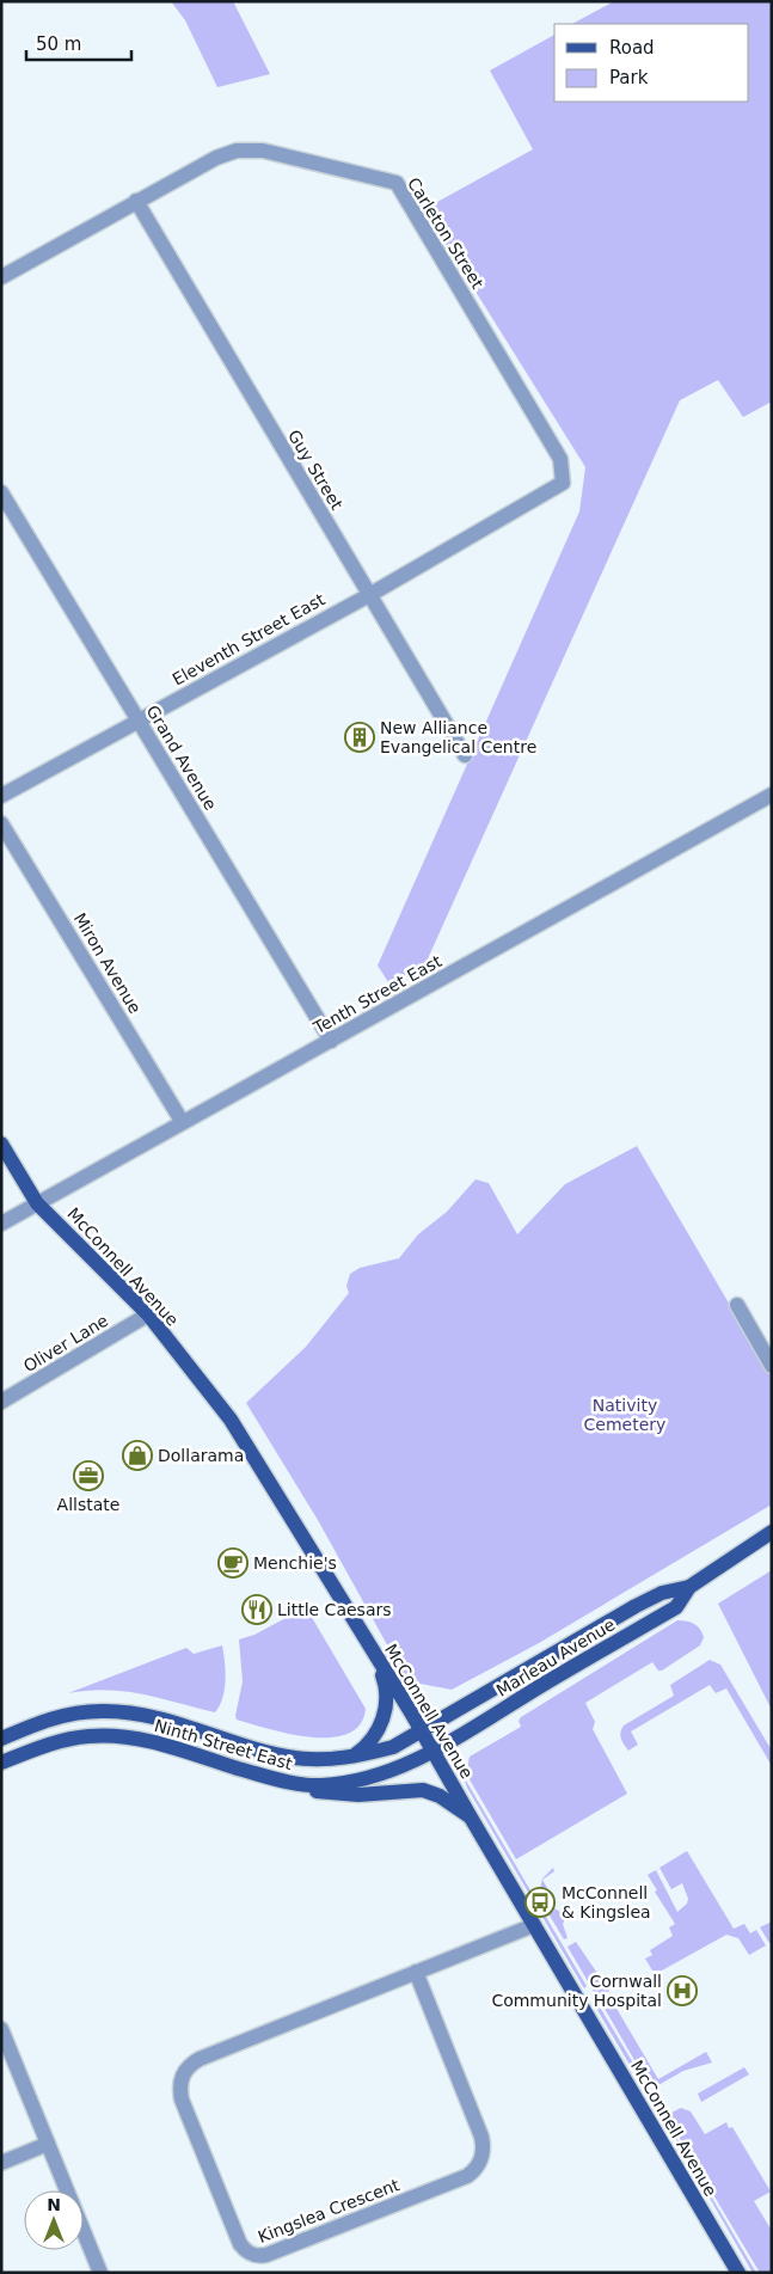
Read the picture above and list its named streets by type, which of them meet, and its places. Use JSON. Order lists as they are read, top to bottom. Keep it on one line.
{"streets":{"main road":["McConnell Avenue","Marleau Avenue","Ninth Street East"],"street":["Carleton Street","Guy Street","Eleventh Street East","Grand Avenue","Miron Avenue","Tenth Street East","Oliver Lane","Kingslea Crescent"]},"crossings":[["Carleton Street","Guy Street"],["Carleton Street","Eleventh Street East"],["Guy Street","Eleventh Street East"],["Eleventh Street East","Grand Avenue"],["Grand Avenue","Tenth Street East"],["Miron Avenue","Tenth Street East"],["Tenth Street East","McConnell Avenue"],["McConnell Avenue","Oliver Lane"],["McConnell Avenue","Marleau Avenue"],["McConnell Avenue","Ninth Street East"],["McConnell Avenue","Kingslea Crescent"],["Marleau Avenue","Ninth Street East"]],"parks":["Nativity Cemetery"],"places":{"building":["New Alliance Evangelical Centre"],"shop":["Dollarama"],"office":["Allstate"],"cafe":["Menchie's"],"restaurant":["Little Caesars"],"bus stop":["McConnell & Kingslea"],"hospital":["Cornwall Community Hospital"]},"legend":["Road","Park"],"scale_bar":"50 m","north":"top"}
